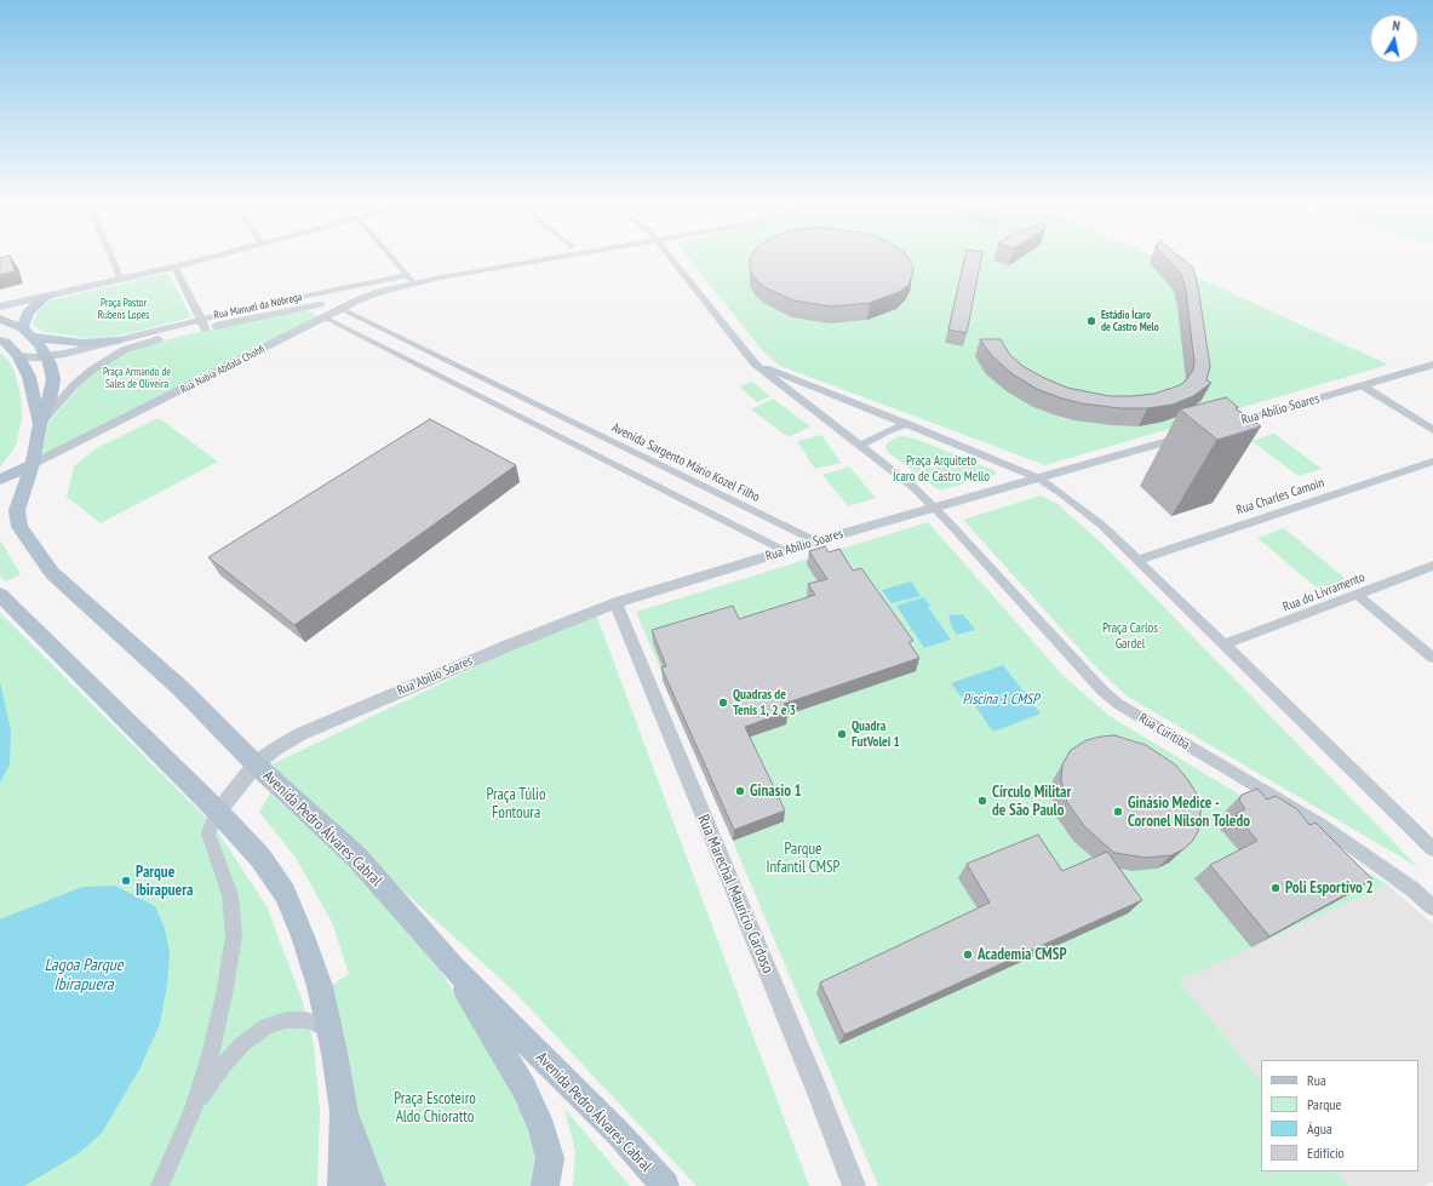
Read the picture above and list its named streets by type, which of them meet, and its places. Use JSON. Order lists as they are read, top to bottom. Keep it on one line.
{"streets":{"main road":["Rua Nabia Abdala Chohfi","Avenida Pedro Álvares Cabral"],"street":["Rua Manuel da Nóbrega","Rua Abílio Soares","Avenida Sargento Mário Kozel Filho","Rua Charles Camoin","Rua do Livramento","Rua Curitiba","Rua Marechal Maurício Cardoso"]},"crossings":[["Rua Manuel da Nóbrega","Rua Nabia Abdala Chohfi"],["Rua Manuel da Nóbrega","Avenida Sargento Mário Kozel Filho"],["Rua Manuel da Nóbrega","Avenida Pedro Álvares Cabral"],["Rua Nabia Abdala Chohfi","Avenida Sargento Mário Kozel Filho"],["Rua Nabia Abdala Chohfi","Avenida Pedro Álvares Cabral"],["Rua Abílio Soares","Avenida Sargento Mário Kozel Filho"],["Rua Abílio Soares","Rua Curitiba"],["Rua Abílio Soares","Avenida Pedro Álvares Cabral"],["Rua Abílio Soares","Rua Marechal Maurício Cardoso"]],"water":["Piscina 1 CMSP","Lagoa Parque Ibirapuera"],"parks":["Praça Pastor Rubens Lopes","Praça Armando de Sales de Oliveira","Praça Arquiteto Ícaro de Castro Mello","Praça Carlos Gardel","Praça Túlio Fontoura","Parque Infantil CMSP","Praça Escoteiro Aldo Chioratto"],"places":["Estádio Ícaro de Castro Melo","Quadras de Tenis 1, 2 e 3","Quadra FutVolei 1","Ginasio 1","Círculo Militar de São Paulo","Ginásio Medice - Coronel Nilson Toledo","Parque Ibirapuera","Poli Esportivo 2","Academia CMSP"],"legend":["Rua","Parque","Água","Edifício"],"north":"top"}
